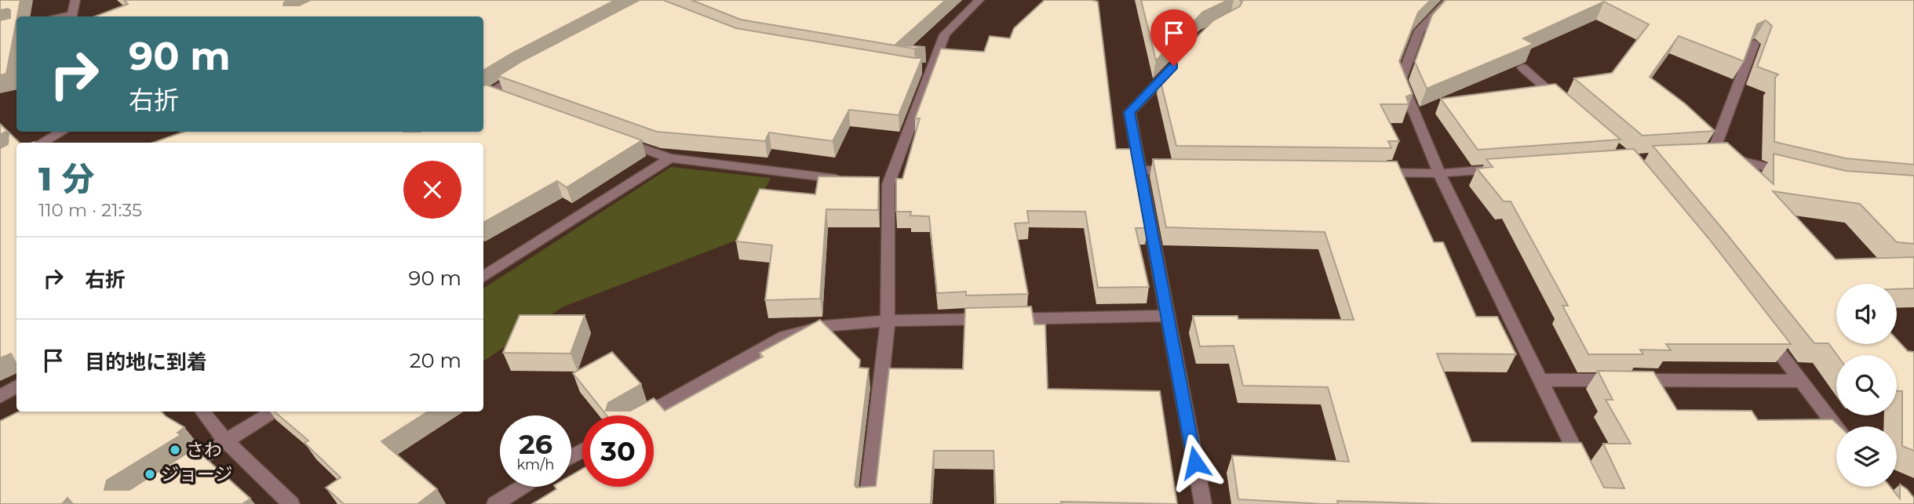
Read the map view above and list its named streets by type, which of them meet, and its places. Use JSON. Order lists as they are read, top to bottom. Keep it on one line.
{"places":["さわ","ジョージ"],"page":{"turn":["90 m","右折"],"heading":["1 分","110 m · 21:35"],"list":[{"name":"右折","value":"90 m"},{"name":"目的地に到着","value":"20 m"}],"speed":"26 km/h","limit":"30"}}
